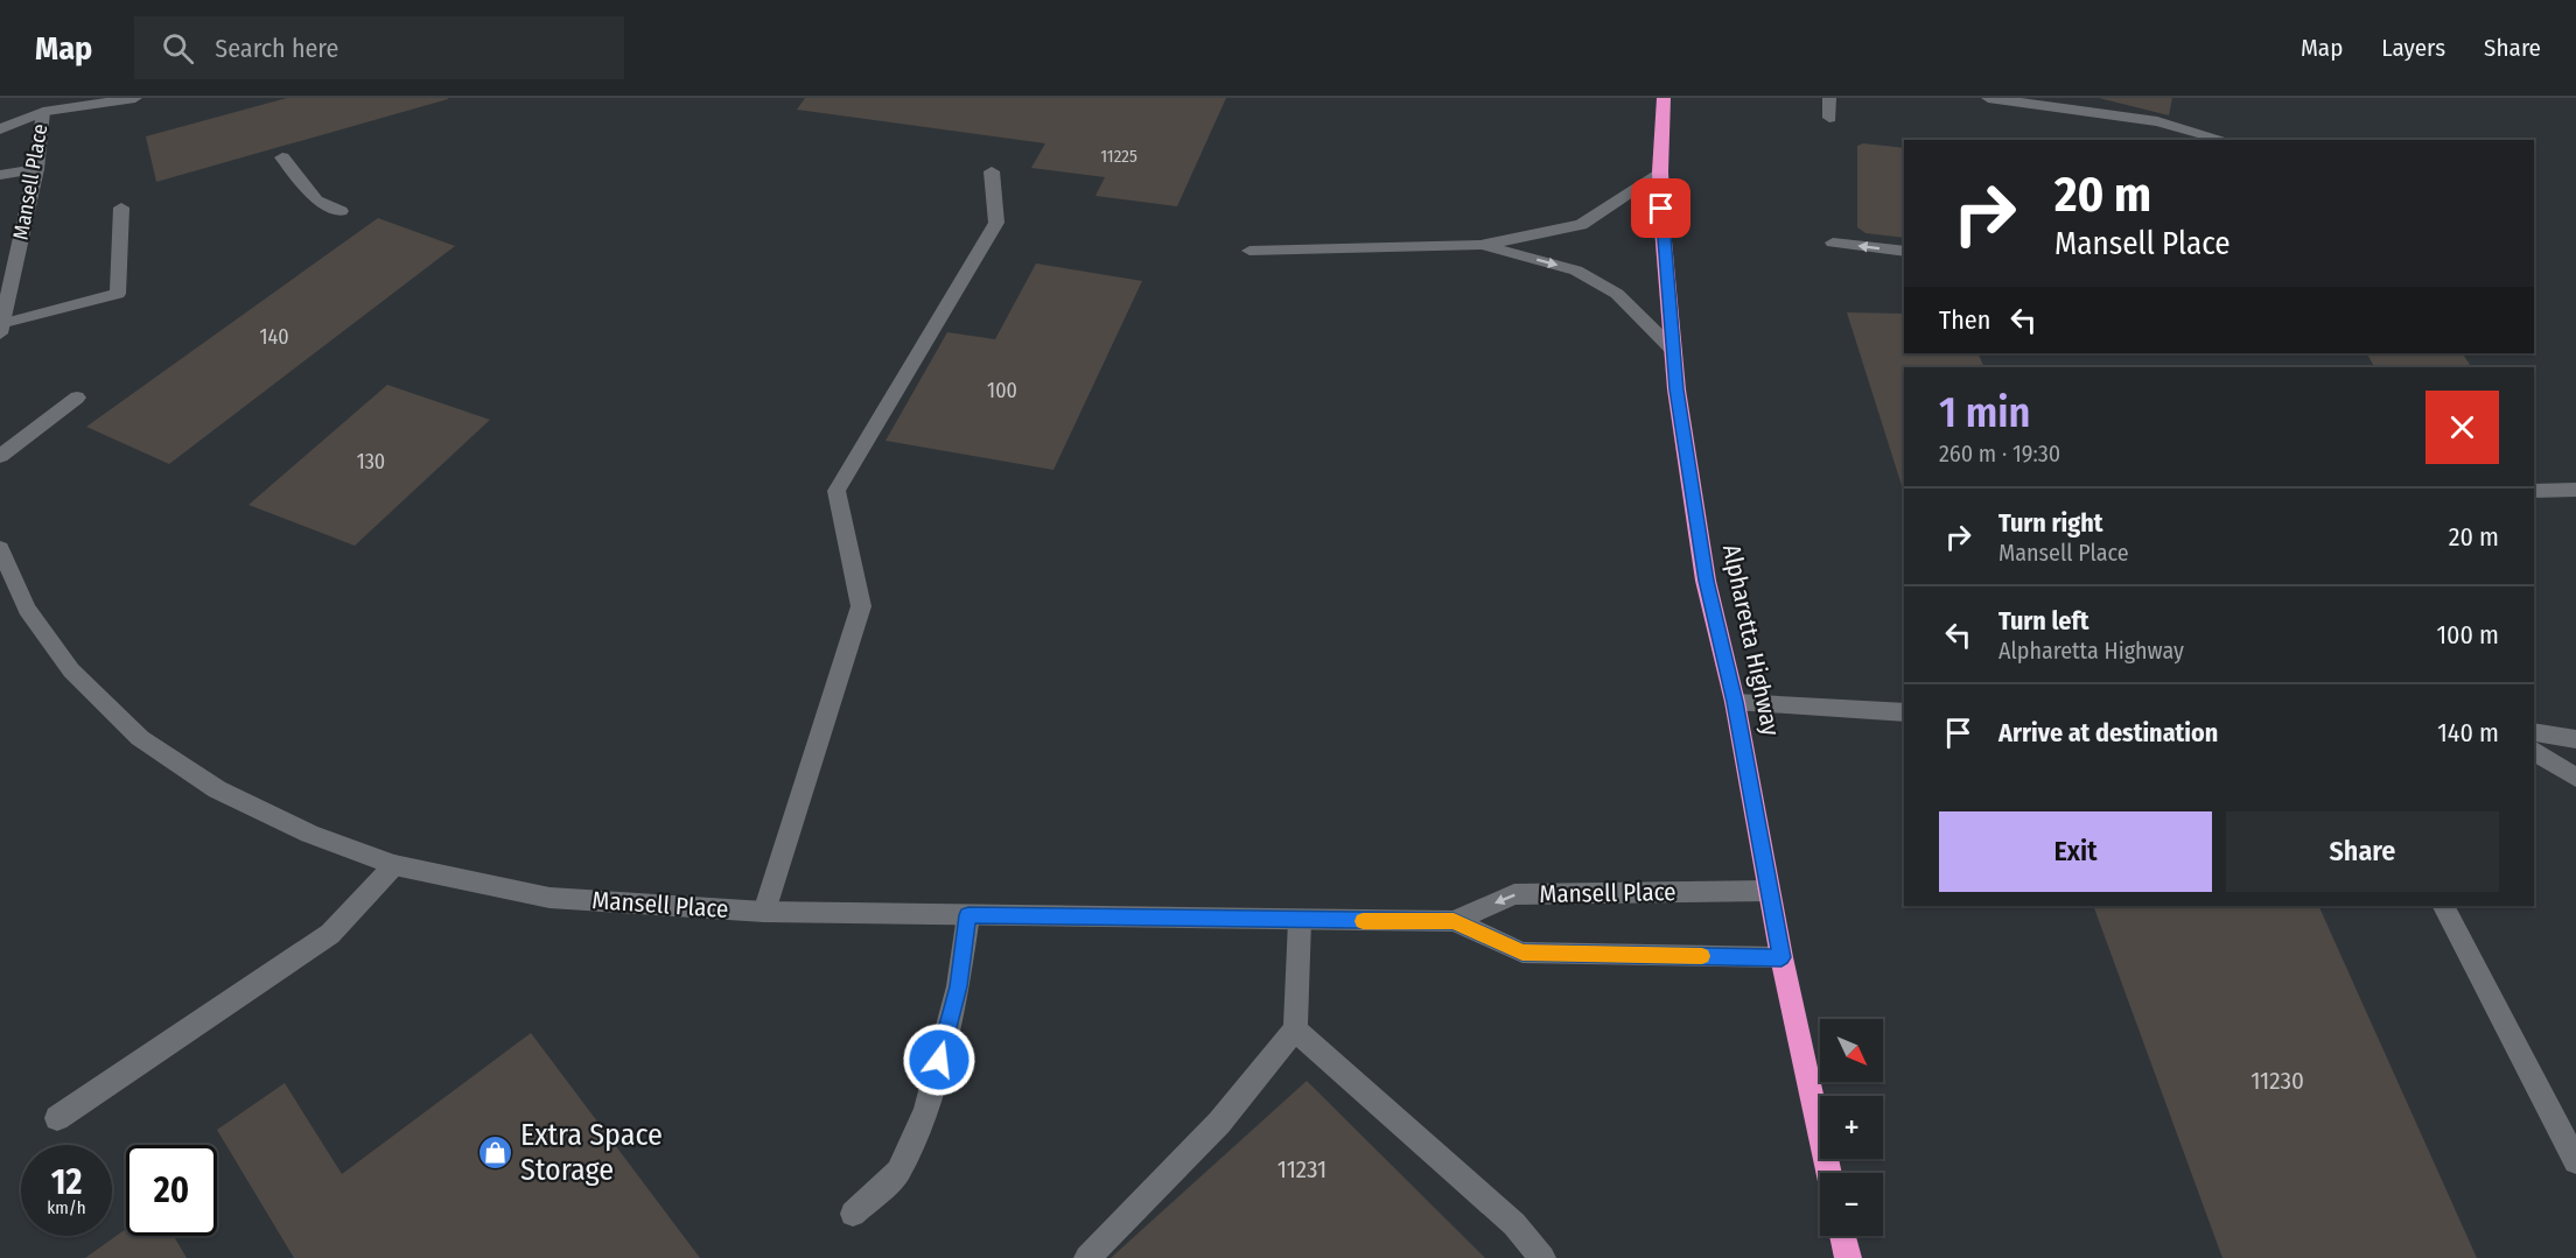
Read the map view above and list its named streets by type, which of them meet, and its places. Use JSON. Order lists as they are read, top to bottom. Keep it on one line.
{"streets":{"highway":["Alpharetta Highway"],"street":["Mansell Place"]},"crossings":[["Mansell Place","Alpharetta Highway"]],"places":{"shop":["Extra Space Storage"]},"house_numbers":["11225","140","100","130","11230","11231"],"north":"bottom right","page":{"header":"Map","search":"Search here","nav":["Map","Layers","Share"],"turn":["20 m","Mansell Place"],"then":"Then","heading":["1 min","260 m · 19:30"],"list":[{"name":"Turn right","note":"Mansell Place","value":"20 m"},{"name":"Turn left","note":"Alpharetta Highway","value":"100 m"},{"name":"Arrive at destination","value":"140 m"}],"buttons":["Exit","Share"],"map_buttons":["+","−"],"speed":"12 km/h","limit":"20"}}
